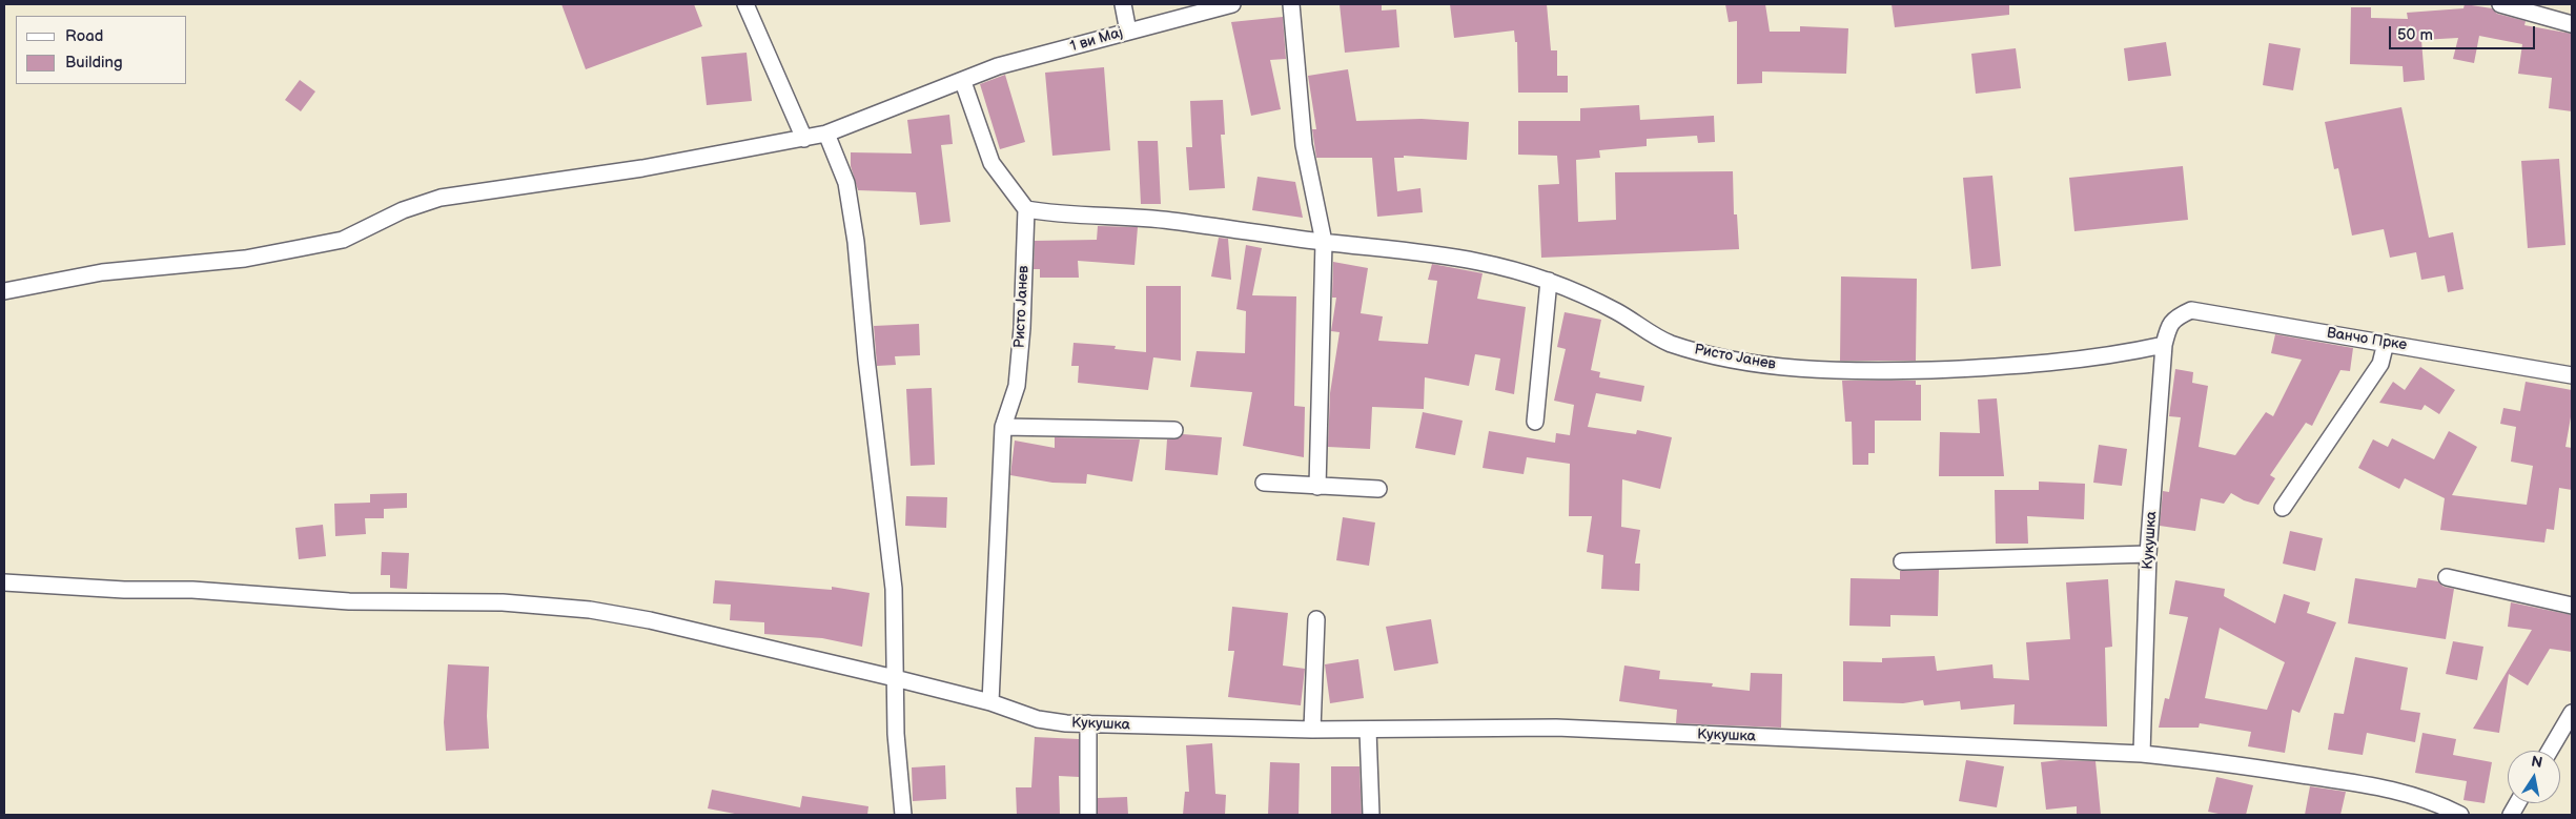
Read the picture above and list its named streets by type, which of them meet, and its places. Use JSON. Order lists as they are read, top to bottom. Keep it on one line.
{"streets":{"street":["1 ви Мај","Ристо Јанев","Ванчо Прке","Кукушка"]},"crossings":[["Ристо Јанев","Кукушка"],["Ванчо Прке","Кукушка"]],"legend":["Road","Building"],"scale_bar":"50 m","north":"top"}
